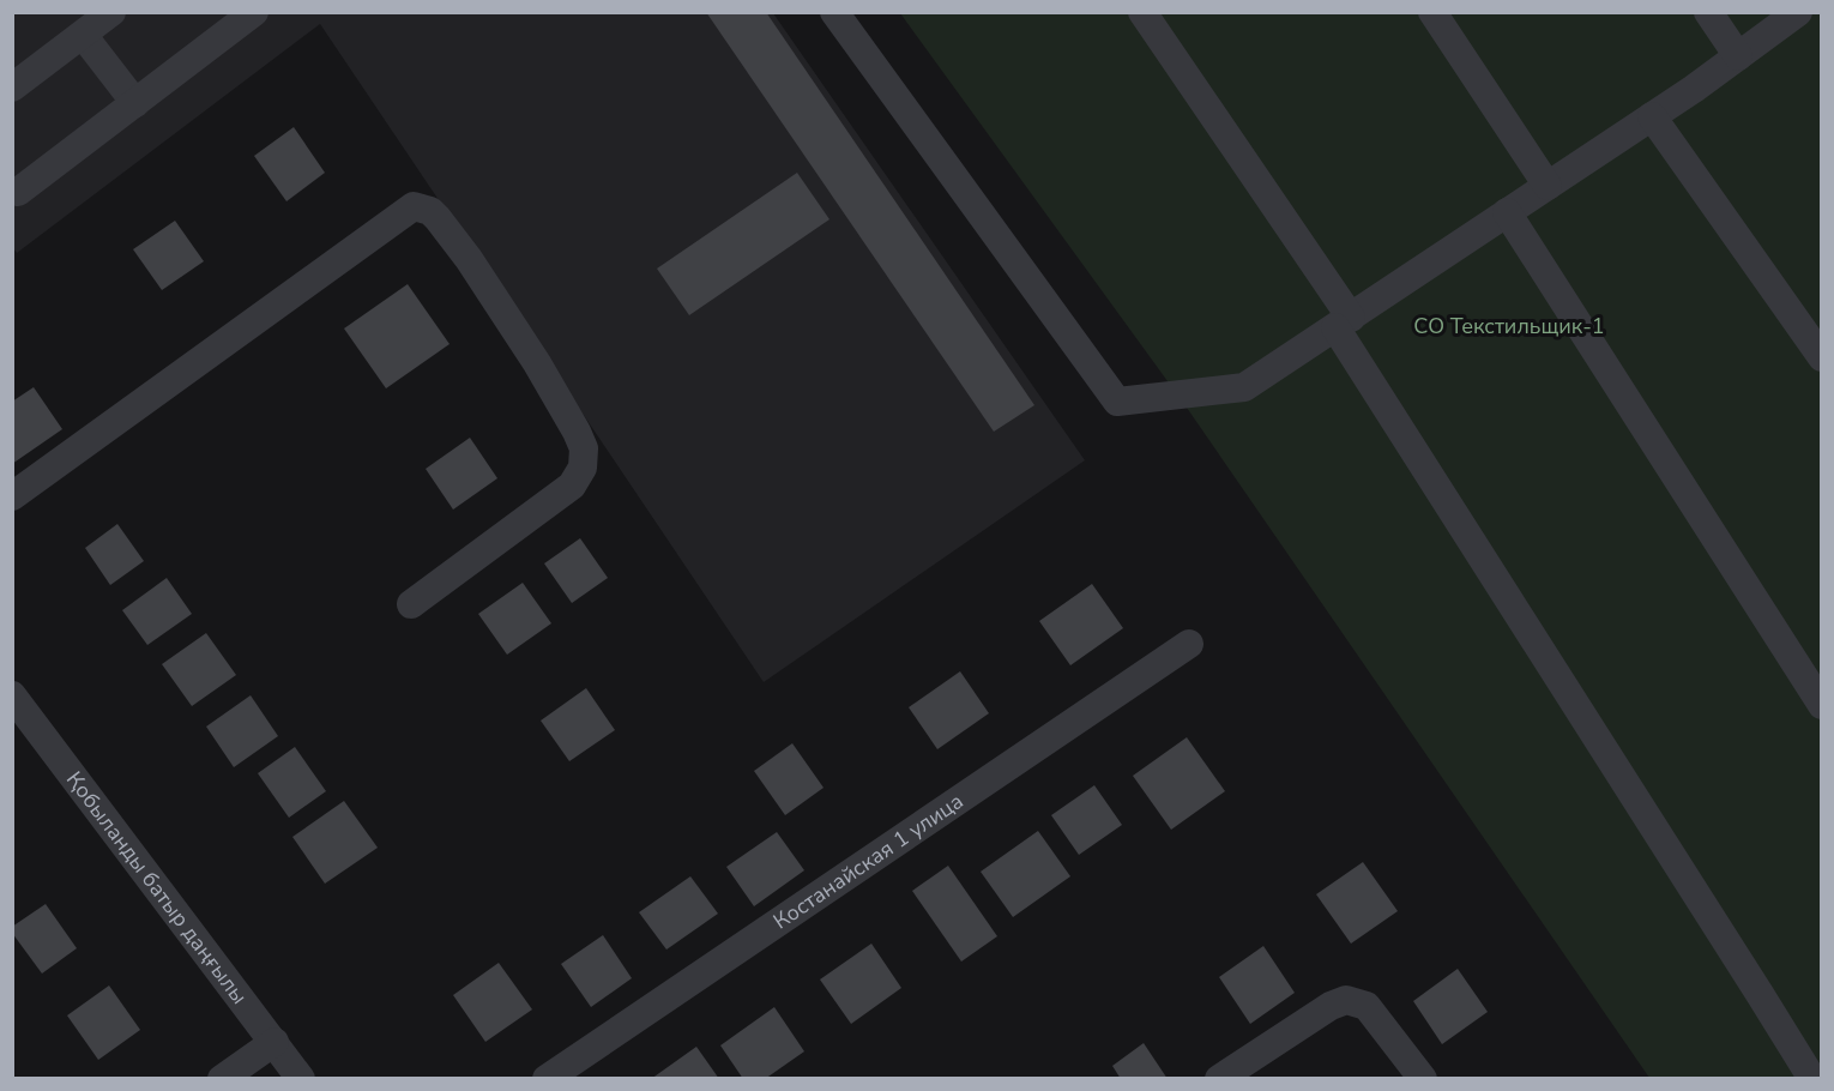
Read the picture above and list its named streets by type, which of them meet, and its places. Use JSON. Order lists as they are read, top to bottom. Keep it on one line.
{"streets":{"street":["Костанайская 1 улица","Қобыланды батыр даңғылы"]},"parks":["СО Текстильщик-1"]}
